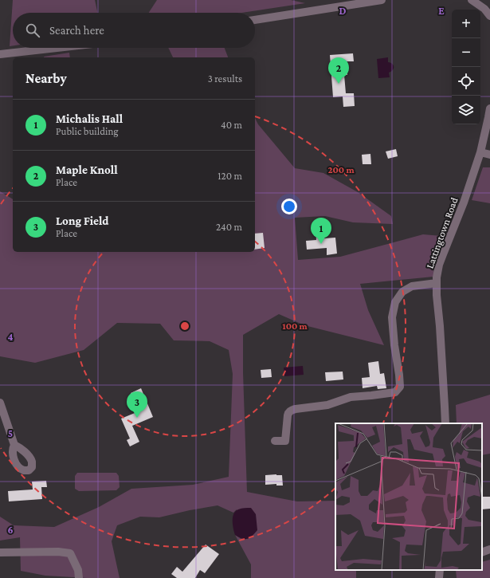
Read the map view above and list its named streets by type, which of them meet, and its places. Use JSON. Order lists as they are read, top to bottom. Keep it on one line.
{"streets":{"street":["Lattingtown Road"]},"page":{"map_buttons":["+","−"],"search":"Search here","pins":["2","1","3"],"heading":["Nearby","3 results"],"list":[{"mark":"1","name":"Michalis Hall","note":"Public building","value":"40 m"},{"mark":"2","name":"Maple Knoll","note":"Place","value":"120 m"},{"mark":"3","name":"Long Field","note":"Place","value":"240 m"}]},"grid":{"columns":["D","E"],"rows":["4","5","6"]},"rings":["200 m","100 m"]}
